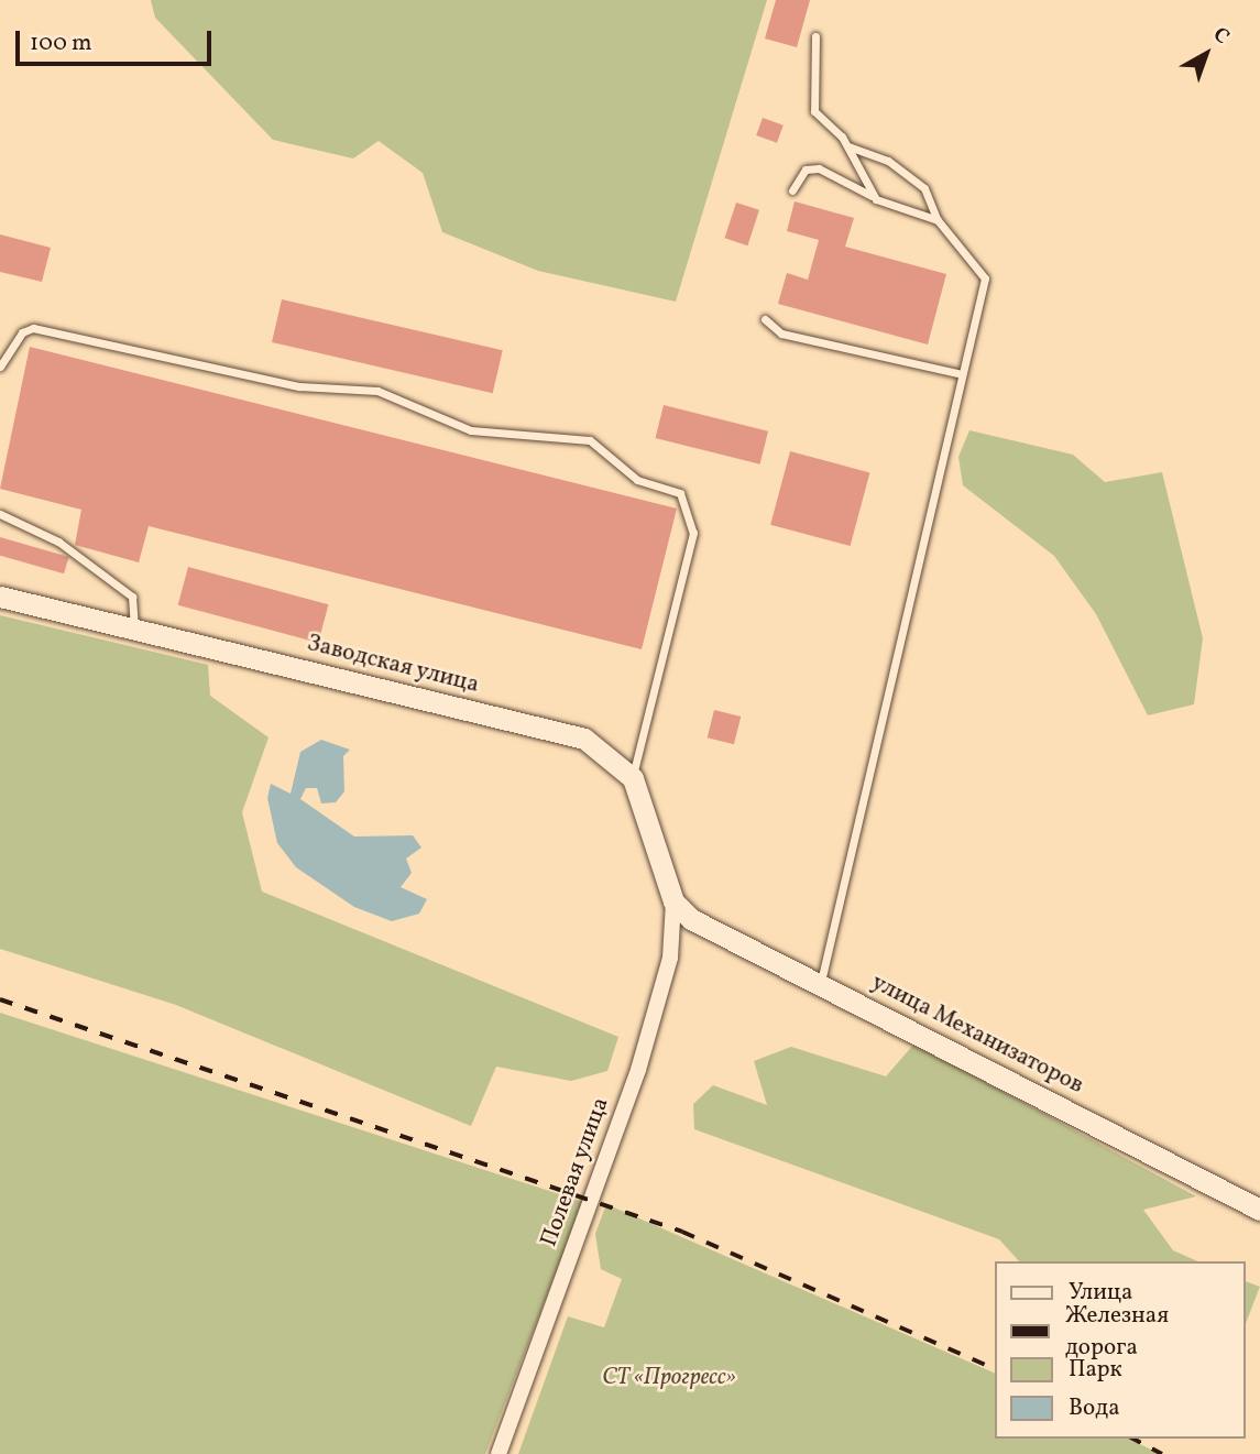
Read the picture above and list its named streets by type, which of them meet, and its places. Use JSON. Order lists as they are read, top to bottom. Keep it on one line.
{"streets":{"street":["Заводская улица","улица Механизаторов","Полевая улица"]},"crossings":[["Заводская улица","улица Механизаторов"],["Заводская улица","Полевая улица"],["улица Механизаторов","Полевая улица"]],"parks":["СТ «Прогресс»"],"legend":["Улица","Железная дорога","Парк","Вода"],"scale_bar":"100 m","north":"top right"}
